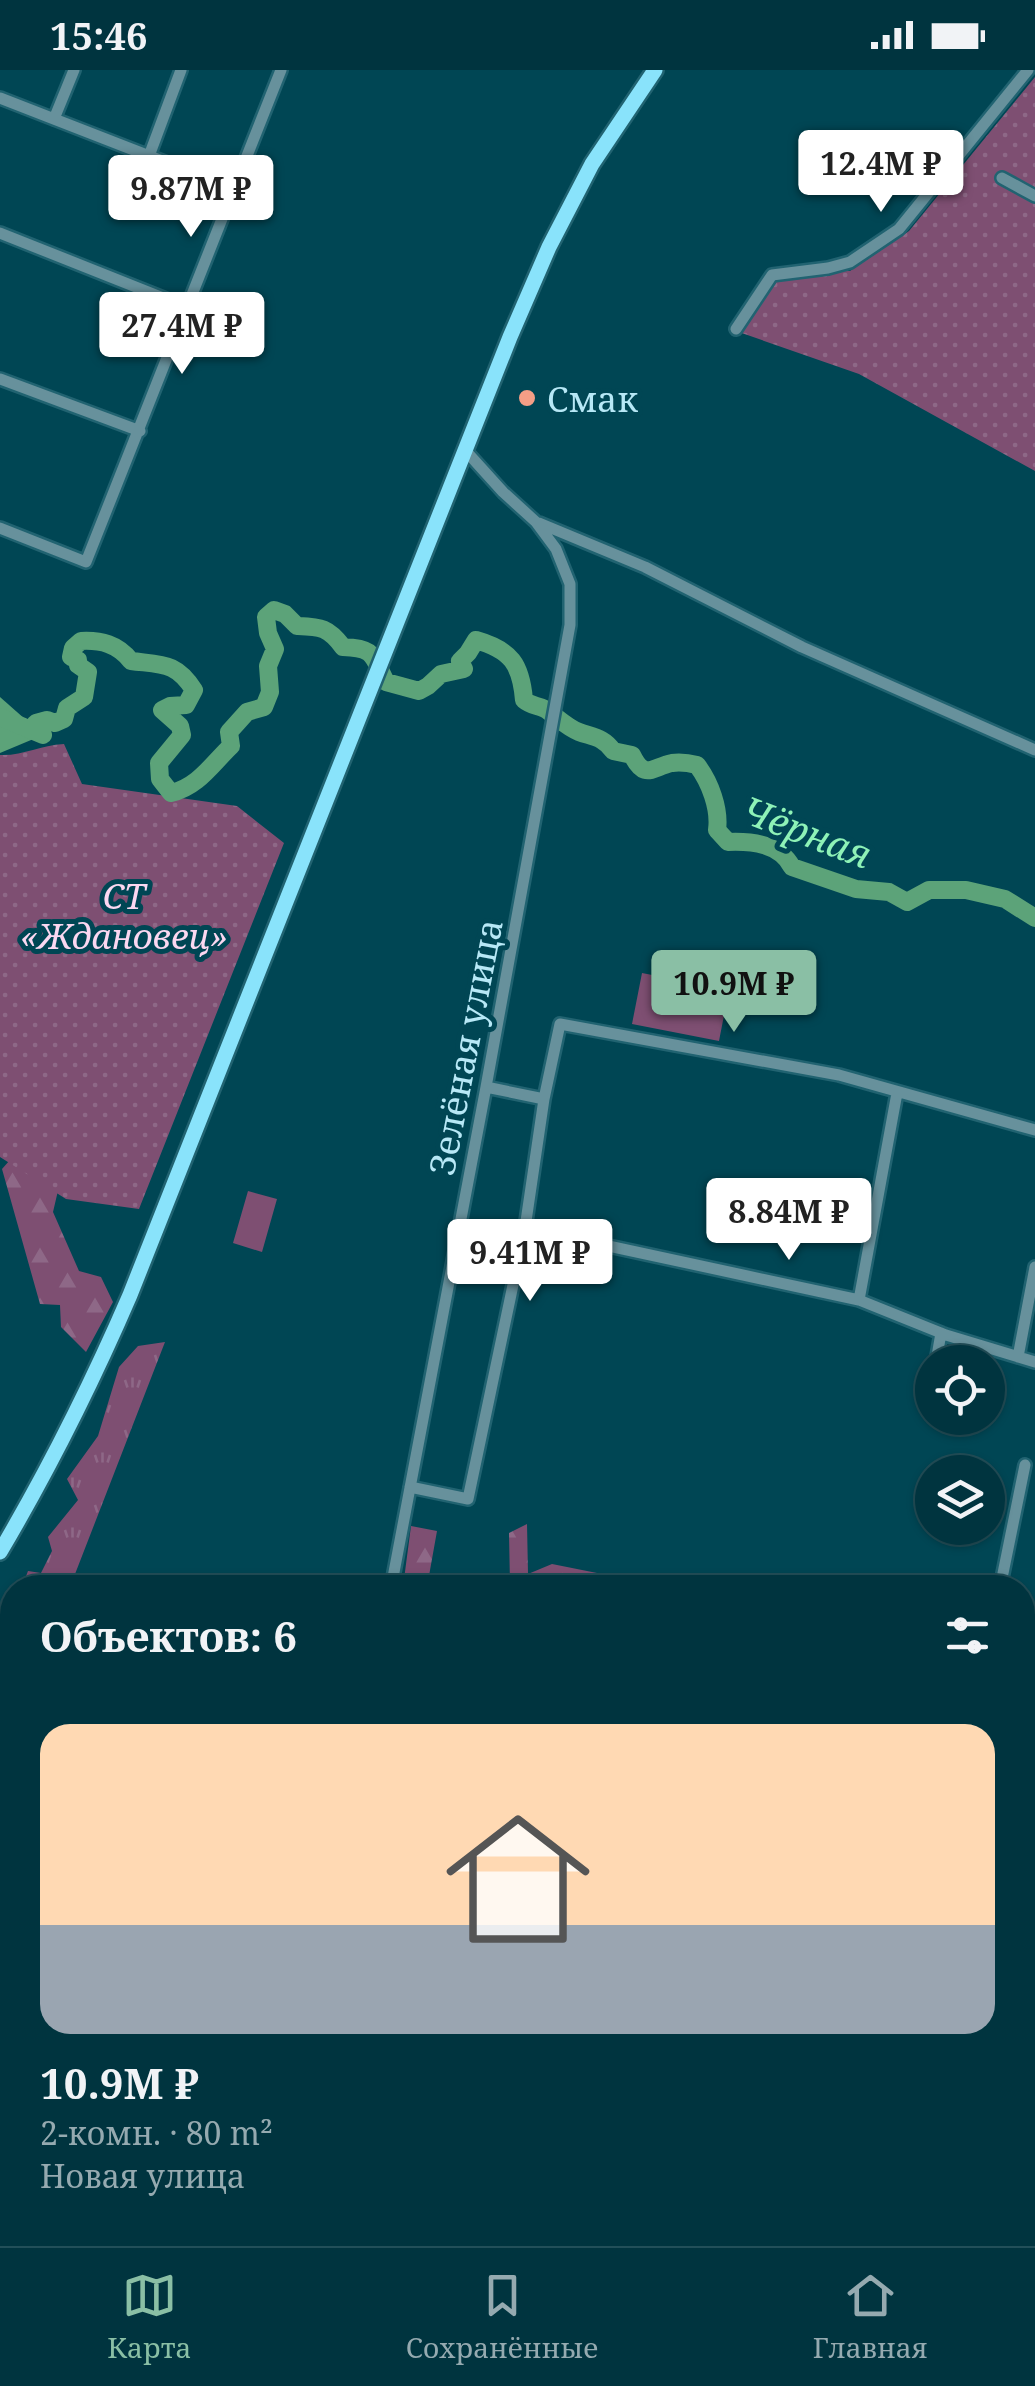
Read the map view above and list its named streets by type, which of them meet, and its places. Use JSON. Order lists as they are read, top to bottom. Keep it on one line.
{"streets":{"street":["Зелёная улица"]},"water":["Чёрная"],"parks":["СТ «Ждановец»"],"places":["Смак"],"page":{"status":"15:46","price":["12.4M ₽","9.87M ₽","27.4M ₽","10.9M ₽","8.84M ₽","9.41M ₽"],"heading":"Объектов: 6","list":[{"name":"10.9M ₽","note":"2-комн. · 80 m² · Новая улица"}],"tabs":["Карта","Сохранённые","Главная"]}}
